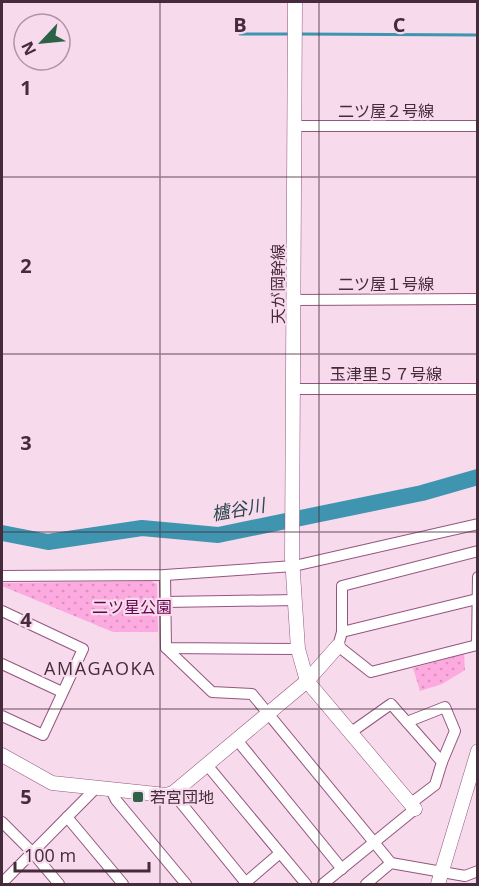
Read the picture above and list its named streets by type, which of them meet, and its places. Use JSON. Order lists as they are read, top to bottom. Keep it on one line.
{"streets":{"street":["二ツ屋２号線","天が岡幹線","二ツ屋１号線","玉津里５７号線"]},"crossings":[["二ツ屋２号線","天が岡幹線"],["天が岡幹線","二ツ屋１号線"],["天が岡幹線","玉津里５７号線"]],"districts":["AMAGAOKA"],"water":["櫨谷川"],"parks":["二ツ星公園"],"places":{"transit":["若宮団地"]},"scale_bar":"100 m","north":"bottom left","grid":{"columns":["B","C"],"rows":["1","2","3","4","5"]}}
